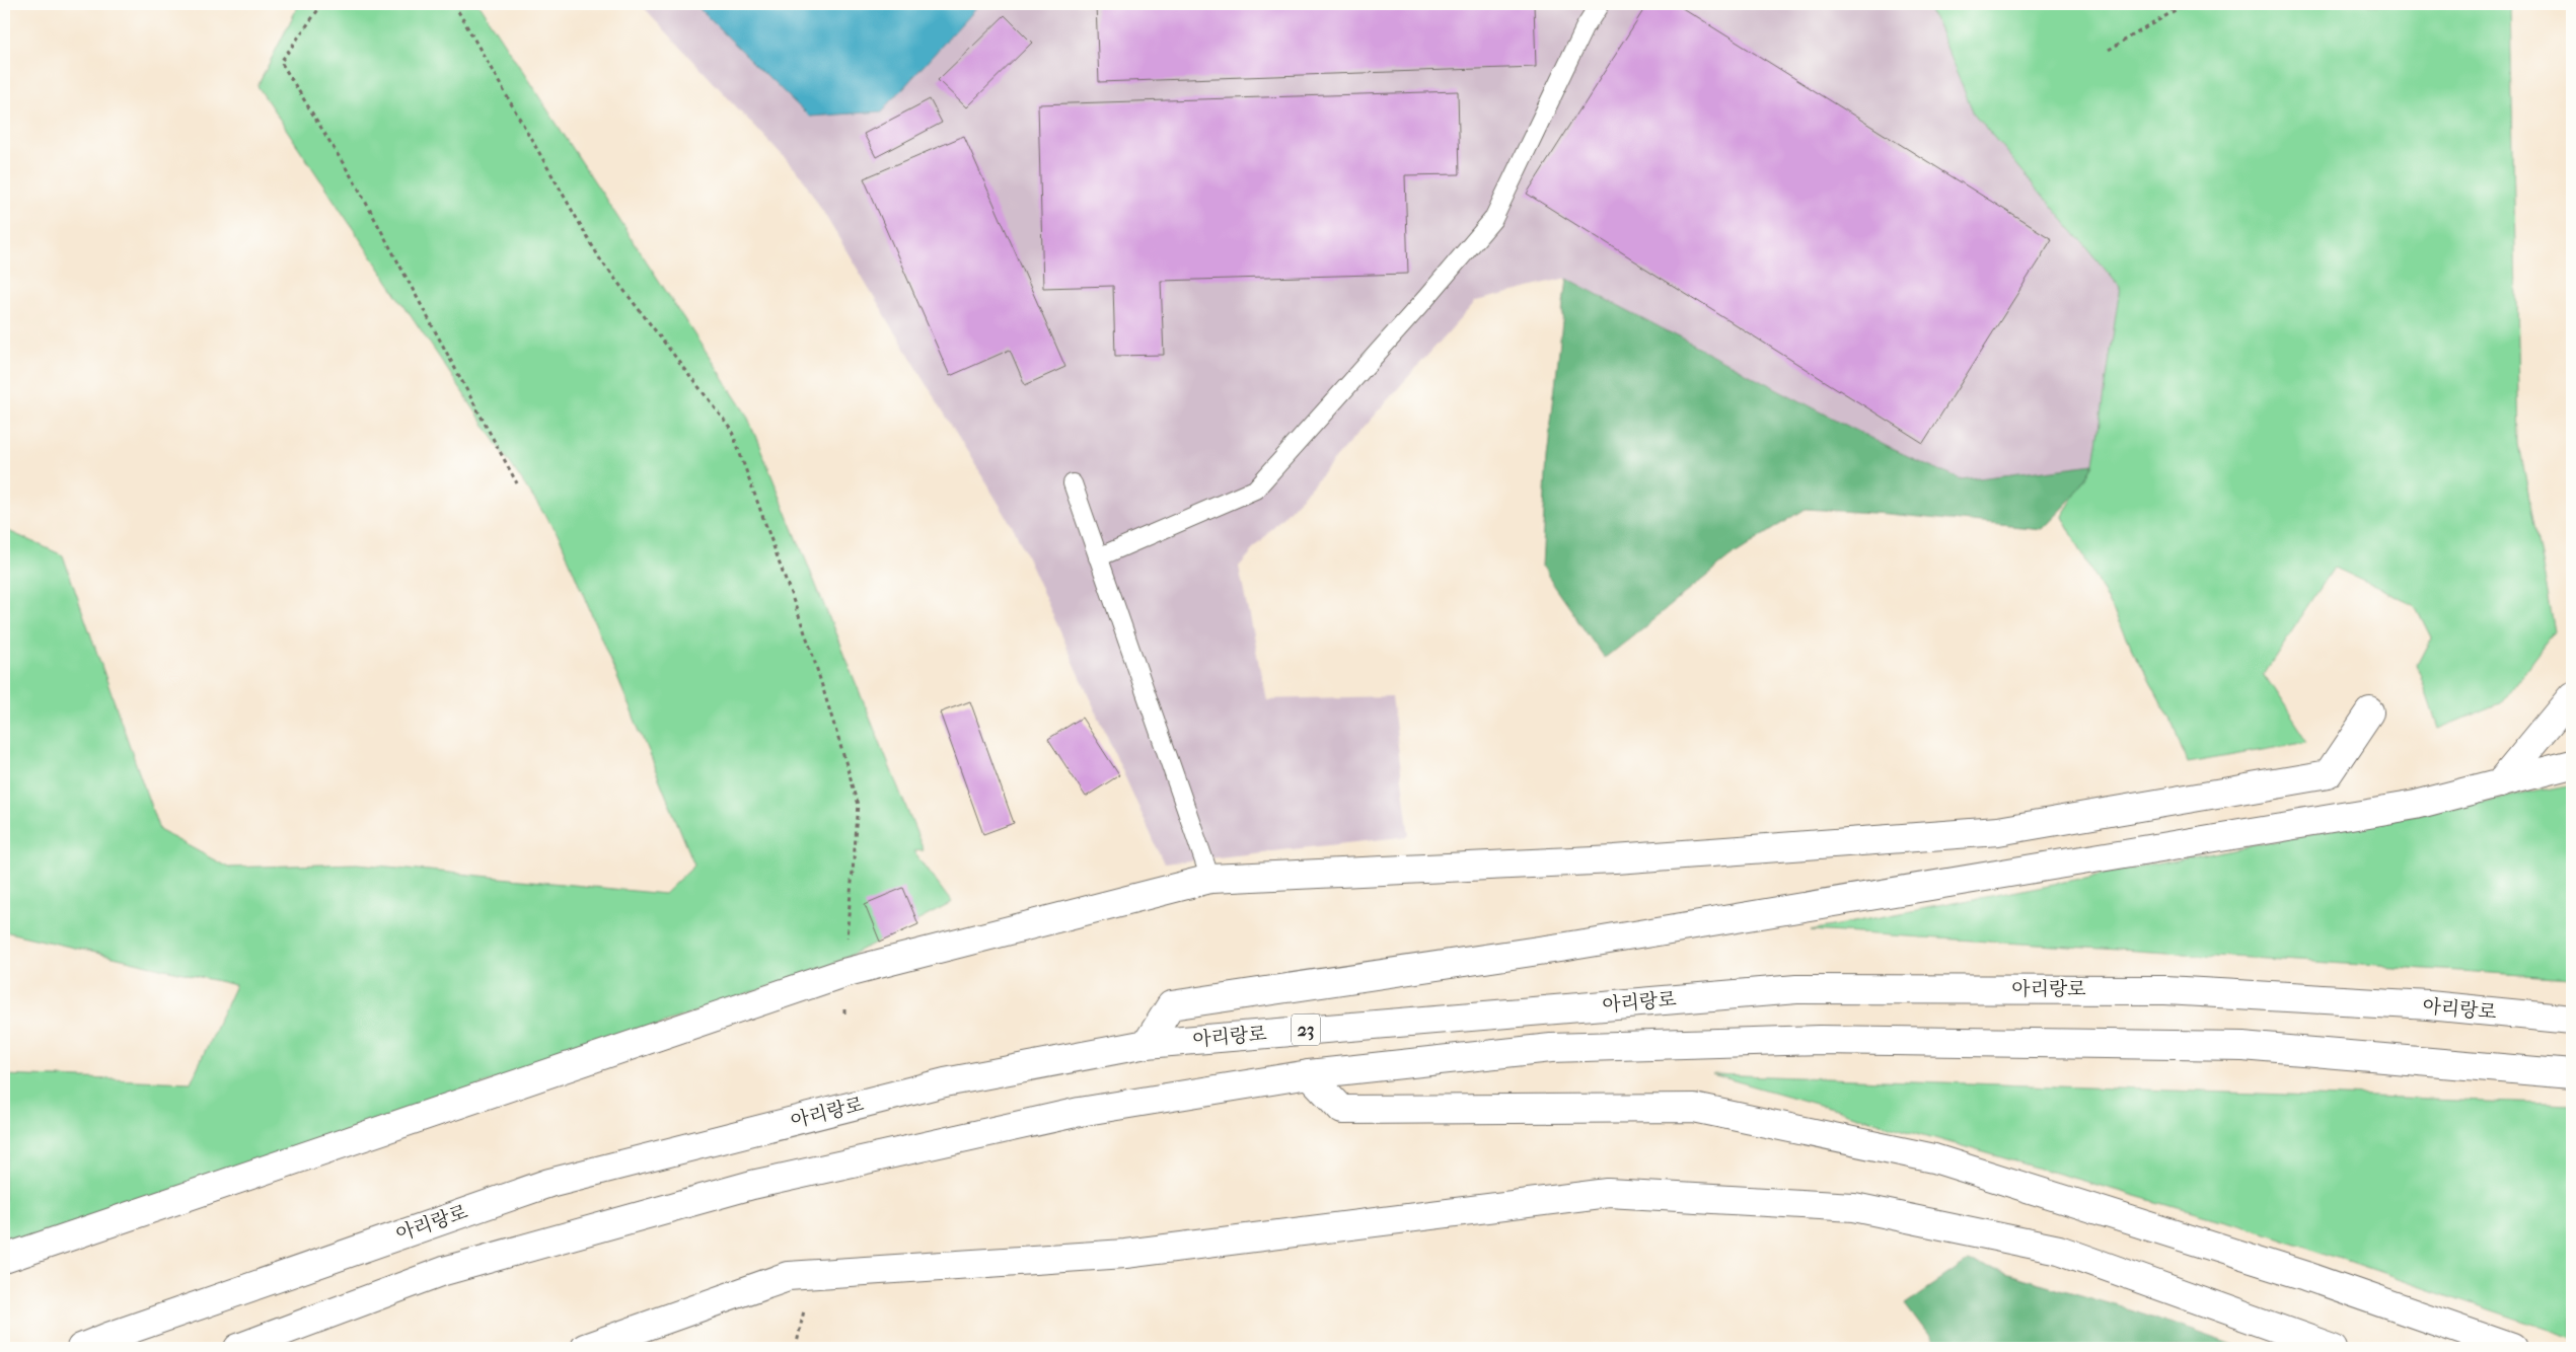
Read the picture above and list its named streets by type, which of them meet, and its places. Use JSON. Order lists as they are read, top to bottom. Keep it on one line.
{"streets":{"main road":["아리랑로","23"]}}
